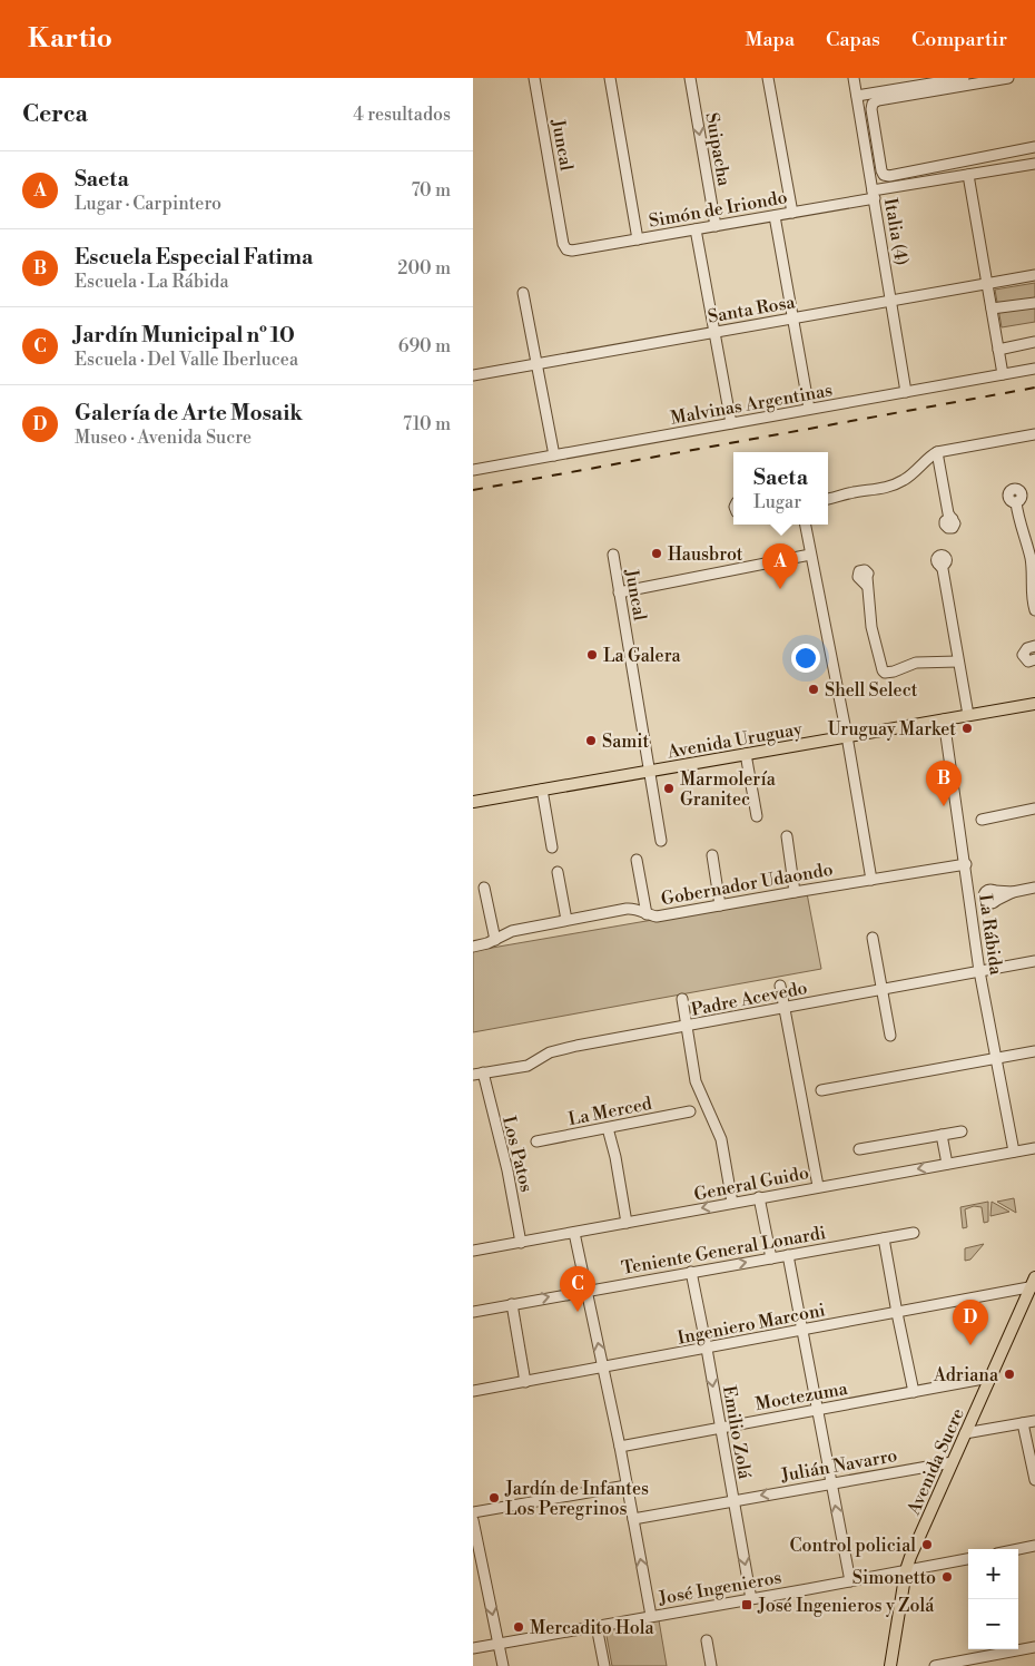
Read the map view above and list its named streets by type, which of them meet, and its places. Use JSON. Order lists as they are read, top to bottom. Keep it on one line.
{"streets":{"main road":["Avenida Uruguay","Avenida Sucre"],"street":["Juncal","Suipacha","Simón de Iriondo","Italia (4)","Santa Rosa","Malvinas Argentinas","Gobernador Udaondo","La Rábida","Padre Acevedo","La Merced","Los Patos","General Guido","Teniente General Lonardi","Ingeniero Marconi","Moctezuma","Emilio Zolá","Julián Navarro","José Ingenieros"]},"crossings":[["Juncal","Simón de Iriondo"],["Juncal","Avenida Uruguay"],["Suipacha","Simón de Iriondo"],["Simón de Iriondo","Italia (4)"],["Italia (4)","Santa Rosa"],["Italia (4)","Malvinas Argentinas"],["Avenida Uruguay","La Rábida"],["Gobernador Udaondo","La Rábida"],["La Rábida","Padre Acevedo"],["La Rábida","General Guido"],["Padre Acevedo","Los Patos"],["Los Patos","General Guido"],["Teniente General Lonardi","Emilio Zolá"],["Ingeniero Marconi","Emilio Zolá"],["Ingeniero Marconi","Avenida Sucre"],["Moctezuma","Emilio Zolá"],["Moctezuma","Avenida Sucre"],["Emilio Zolá","Julián Navarro"],["Emilio Zolá","José Ingenieros"],["Avenida Sucre","Julián Navarro"],["Avenida Sucre","José Ingenieros"]],"one_way":["Teniente General Lonardi","Emilio Zolá"],"places":{"other":["Hausbrot","La Galera","Shell Select","Uruguay Market","Samit","Marmolería Granitec","Adriana","Jardín de Infantes Los Peregrinos","Control policial","Simonetto","Mercadito Hola"],"transit":["José Ingenieros y Zolá"]},"page":{"header":"Kartio","nav":["Mapa","Capas","Compartir"],"heading":["Cerca","4 resultados"],"list":[{"mark":"A","name":"Saeta","note":"Lugar · Carpintero","value":"70 m"},{"mark":"B","name":"Escuela Especial Fatima","note":"Escuela · La Rábida","value":"200 m"},{"mark":"C","name":"Jardín Municipal nº 10","note":"Escuela · Del Valle Iberlucea","value":"690 m"},{"mark":"D","name":"Galería de Arte Mosaik","note":"Museo · Avenida Sucre","value":"710 m"}],"popup":["Saeta","Lugar"],"pins":["A","B","C","D"],"map_buttons":["+","−"]}}
